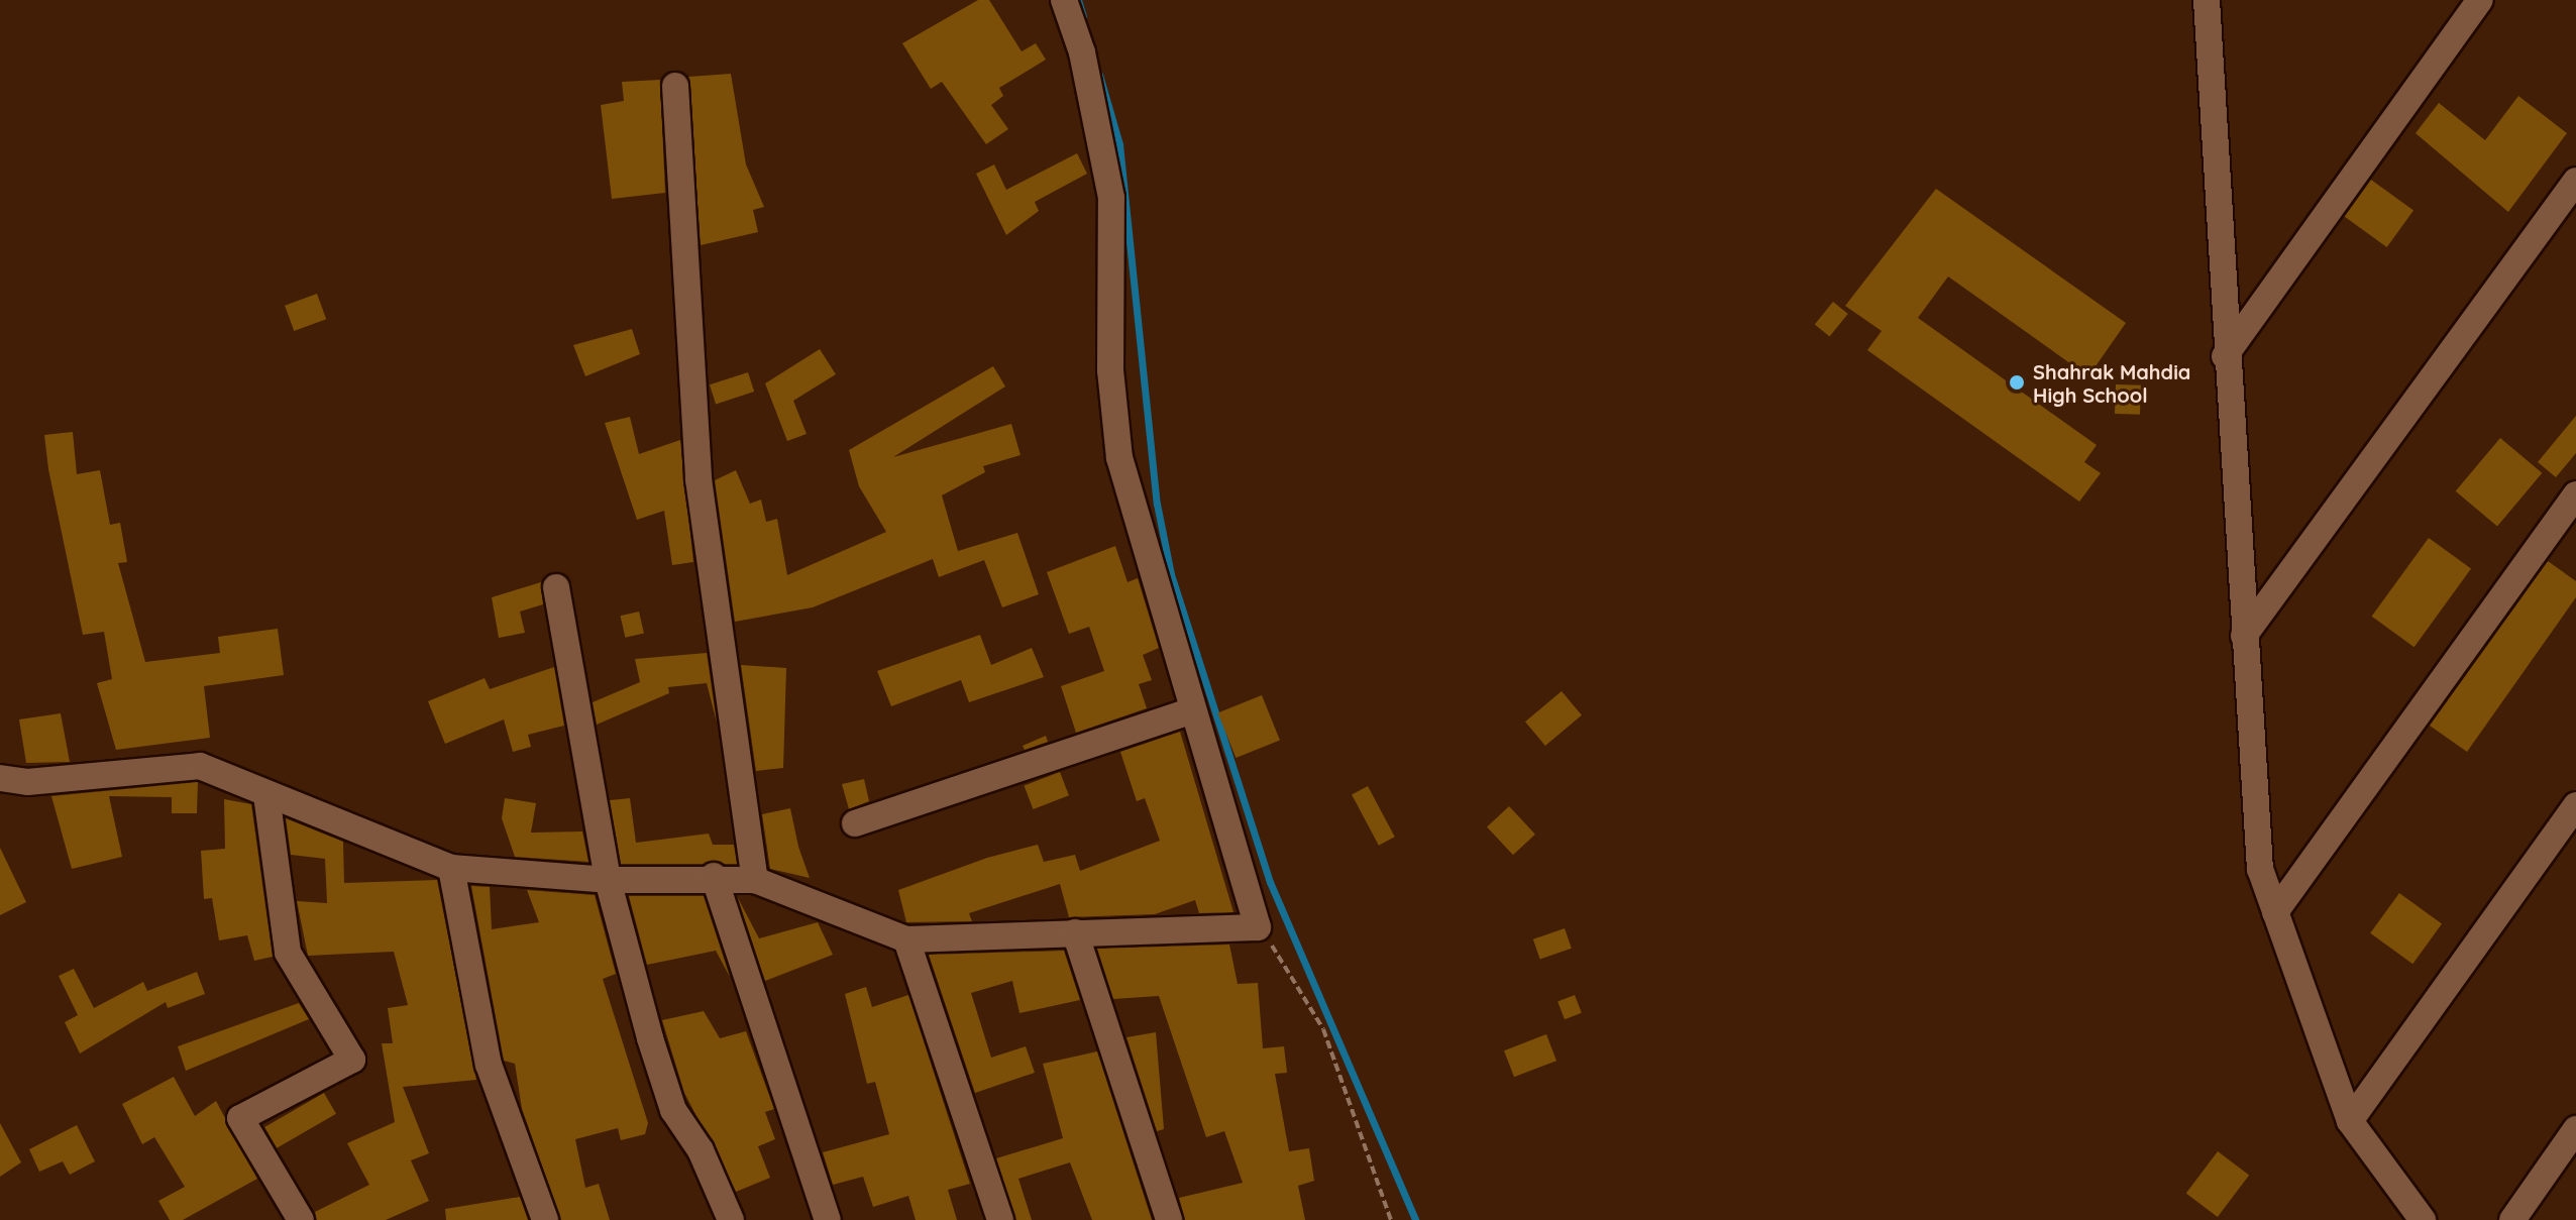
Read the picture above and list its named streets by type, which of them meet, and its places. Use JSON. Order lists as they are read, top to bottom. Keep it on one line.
{"places":["Shahrak Mahdia High School"]}
